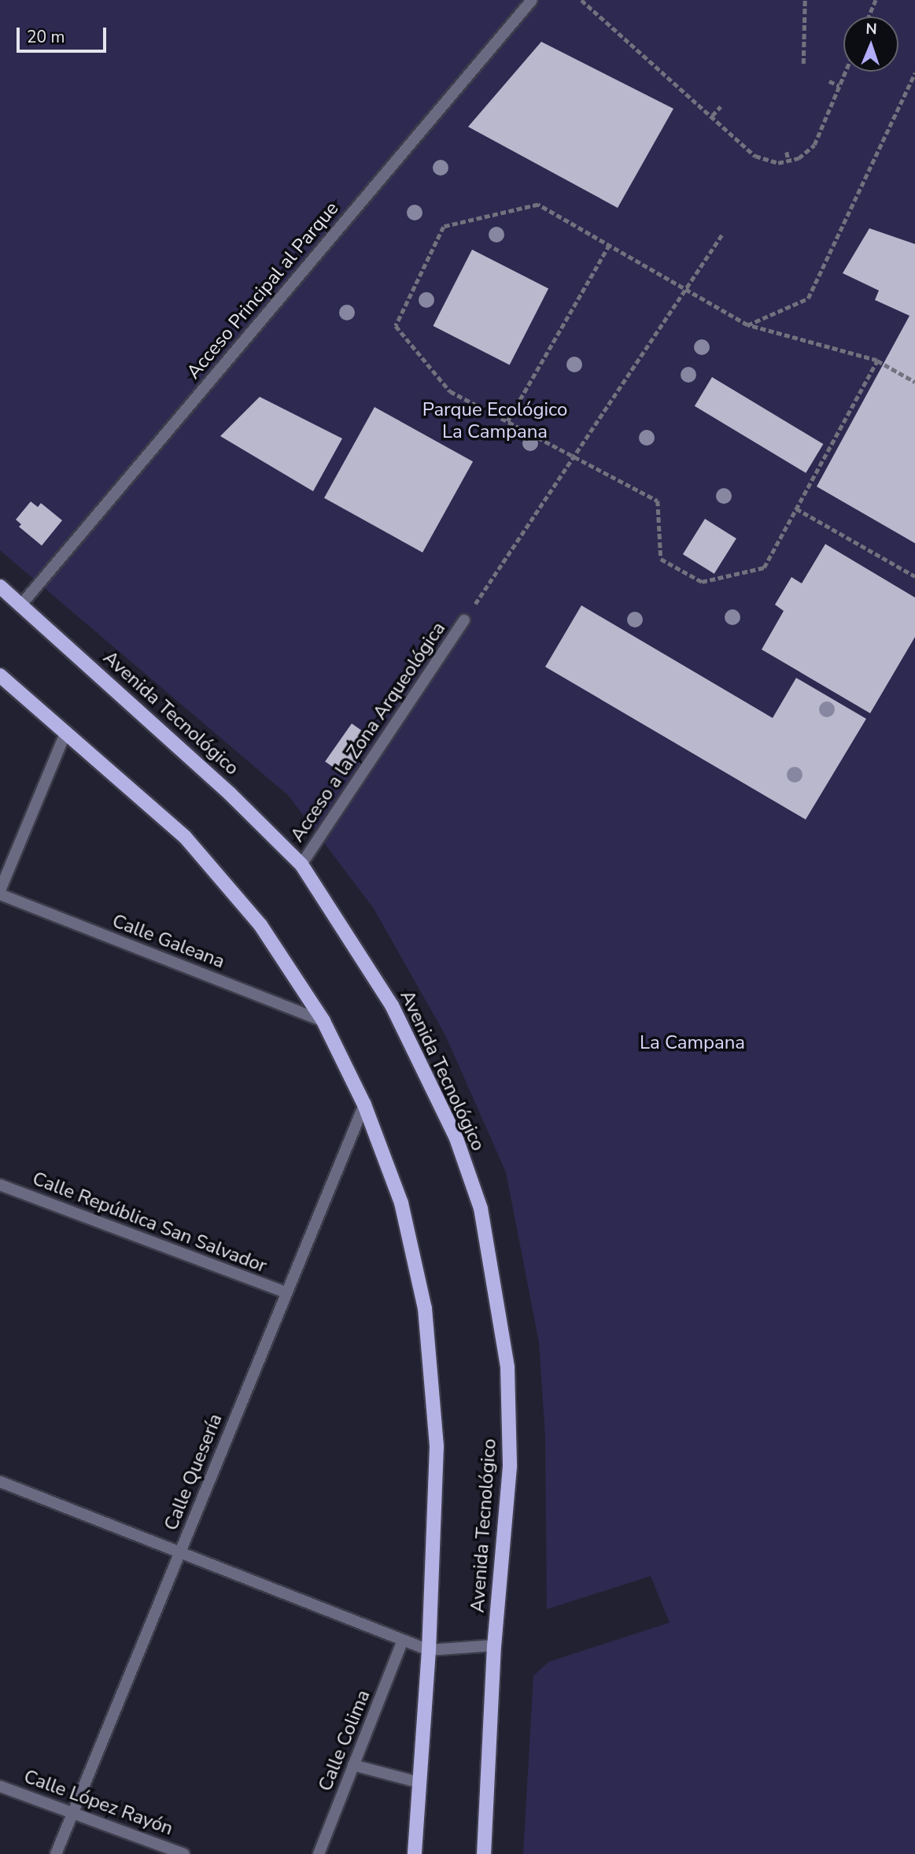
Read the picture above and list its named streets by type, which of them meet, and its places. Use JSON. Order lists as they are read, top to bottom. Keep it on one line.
{"streets":{"main road":["Avenida Tecnológico"],"street":["Acceso Principal al Parque","Acceso a la Zona Arqueológica","Calle Galeana","Calle República San Salvador","Calle Quesería","Calle Colima","Calle López Rayón"]},"crossings":[["Acceso Principal al Parque","Avenida Tecnológico"],["Avenida Tecnológico","Acceso a la Zona Arqueológica"],["Calle República San Salvador","Calle Quesería"],["Calle Quesería","Calle López Rayón"]],"parks":["Parque Ecológico La Campana","La Campana"],"scale_bar":"20 m","north":"top"}
